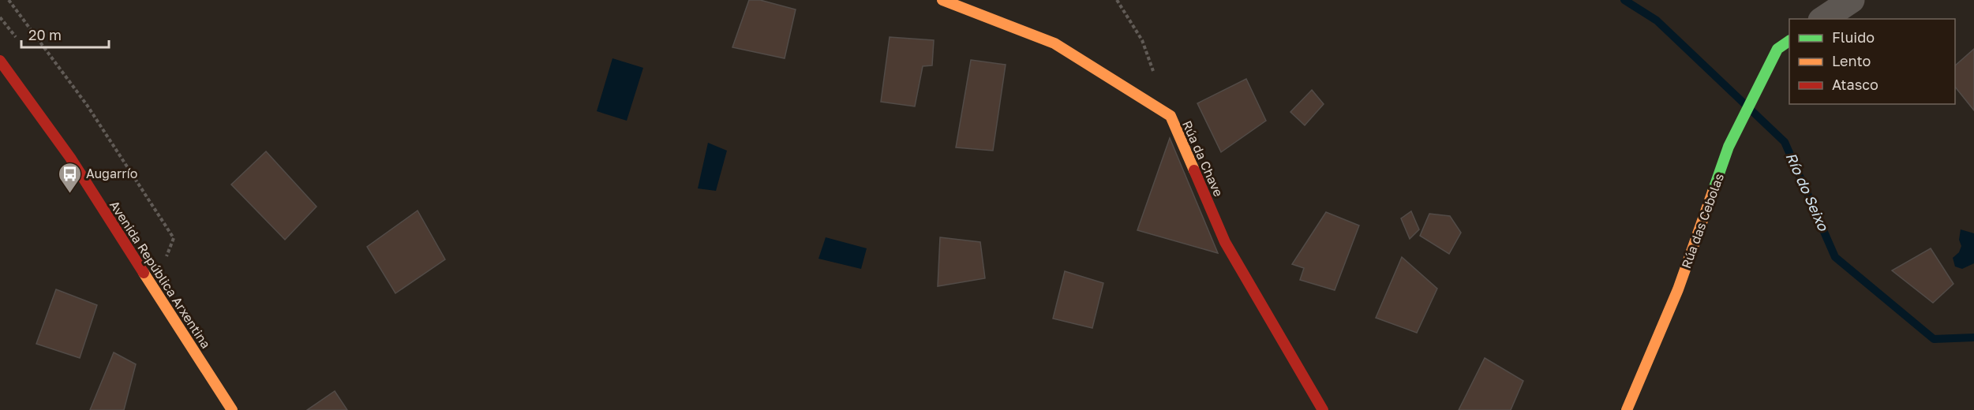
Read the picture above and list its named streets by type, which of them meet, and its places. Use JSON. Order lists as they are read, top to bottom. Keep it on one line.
{"streets":{"street":["Rúa da Chave","Rúa das Cebolas","Avenida República Arxentina"]},"water":["Río do Seixo"],"places":{"bus stop":["Augarrío"]},"legend":["Fluido","Lento","Atasco"],"scale_bar":"20 m"}
